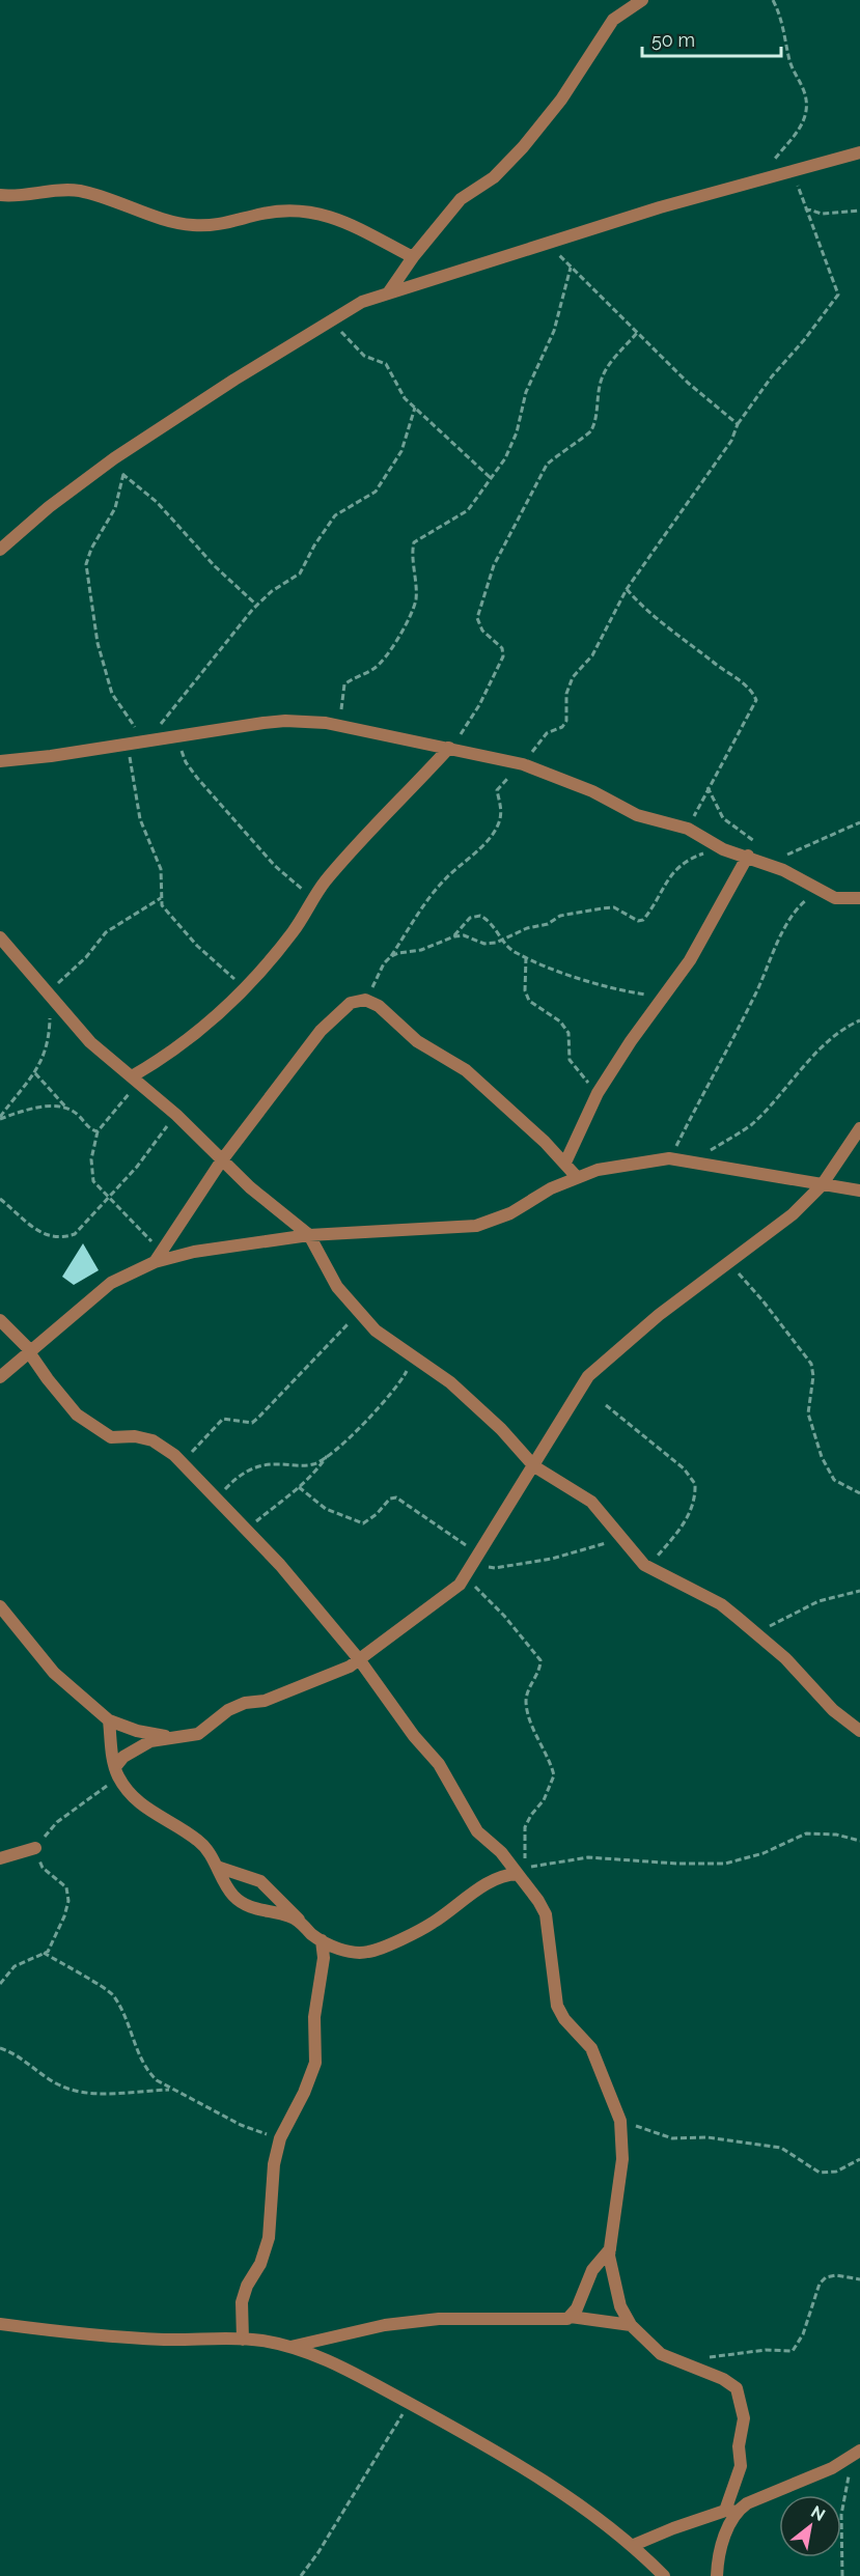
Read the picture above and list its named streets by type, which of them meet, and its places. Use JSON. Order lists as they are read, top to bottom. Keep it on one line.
{"scale_bar":"50 m","north":"top right"}
